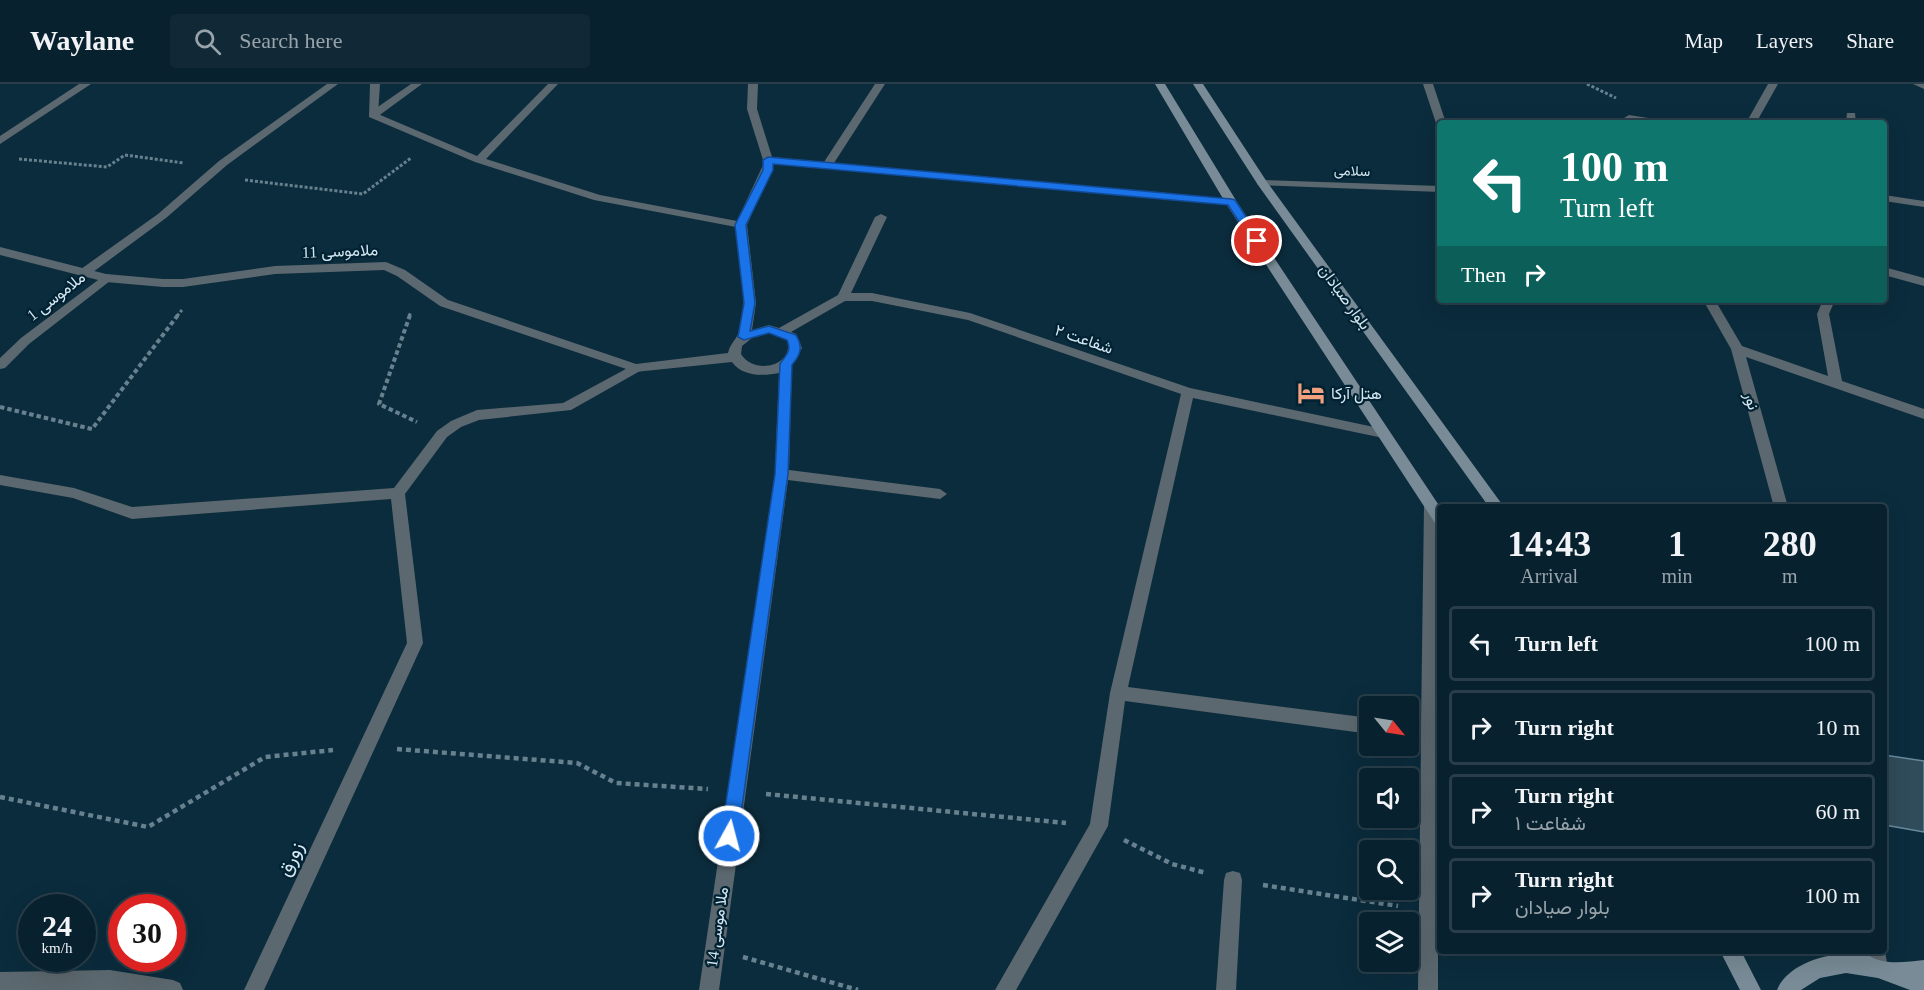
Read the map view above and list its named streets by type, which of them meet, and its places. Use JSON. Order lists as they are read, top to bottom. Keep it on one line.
{"streets":{"main road":["بلوار صیادان"],"street":["سلامی","ملاموسی 11","ملاموسی 1","شفاعت ۲","نور","زورق","ملا موسی 14"]},"crossings":[["سلامی","بلوار صیادان"],["ملاموسی 11","ملاموسی 1"],["ملاموسی 11","ملا موسی 14"]],"places":{"hotel":["هتل آرکا"]},"north":"bottom right","page":{"header":"Waylane","search":"Search here","nav":["Map","Layers","Share"],"turn":["100 m","Turn left"],"then":"Then","eta":["14:43","Arrival","1","min","280","m"],"list":[{"name":"Turn left","value":"100 m"},{"name":"Turn right","value":"10 m"},{"name":"Turn right","note":"شفاعت ۱","value":"60 m"},{"name":"Turn right","note":"بلوار صیادان","value":"100 m"}],"speed":"24 km/h","limit":"30"}}
